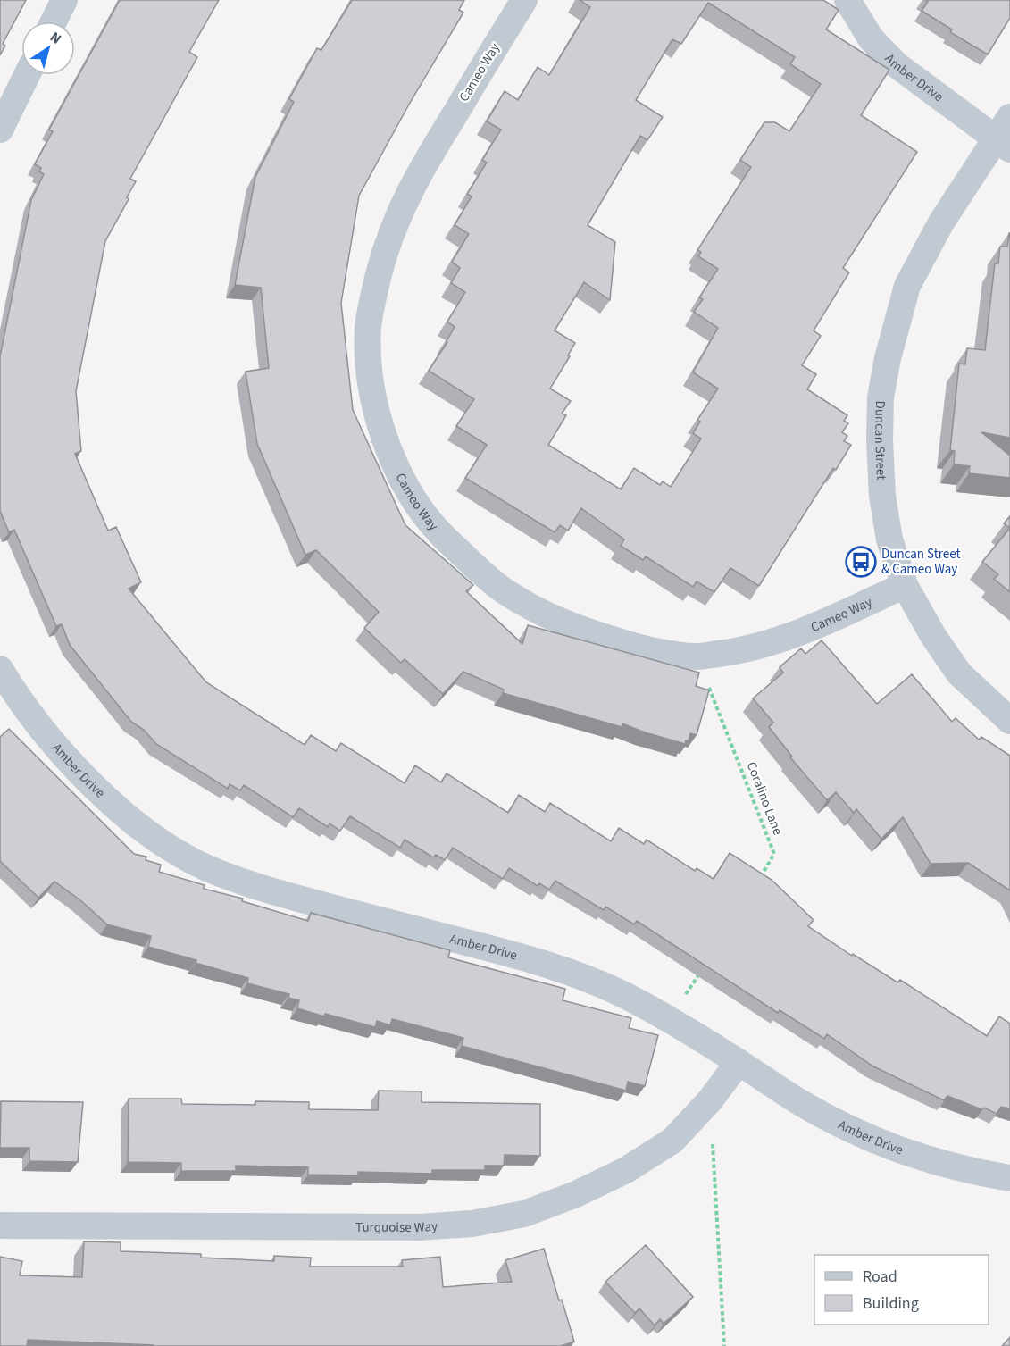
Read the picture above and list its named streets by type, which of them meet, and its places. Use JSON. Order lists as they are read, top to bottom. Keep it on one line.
{"streets":{"street":["Cameo Way","Amber Drive","Duncan Street","Turquoise Way"],"path":["Coralino Lane"]},"crossings":[["Cameo Way","Duncan Street"],["Cameo Way","Coralino Lane"],["Amber Drive","Duncan Street"],["Amber Drive","Turquoise Way"]],"places":{"bus stop":["Duncan Street & Cameo Way"]},"legend":["Road","Building"],"north":"top right"}
